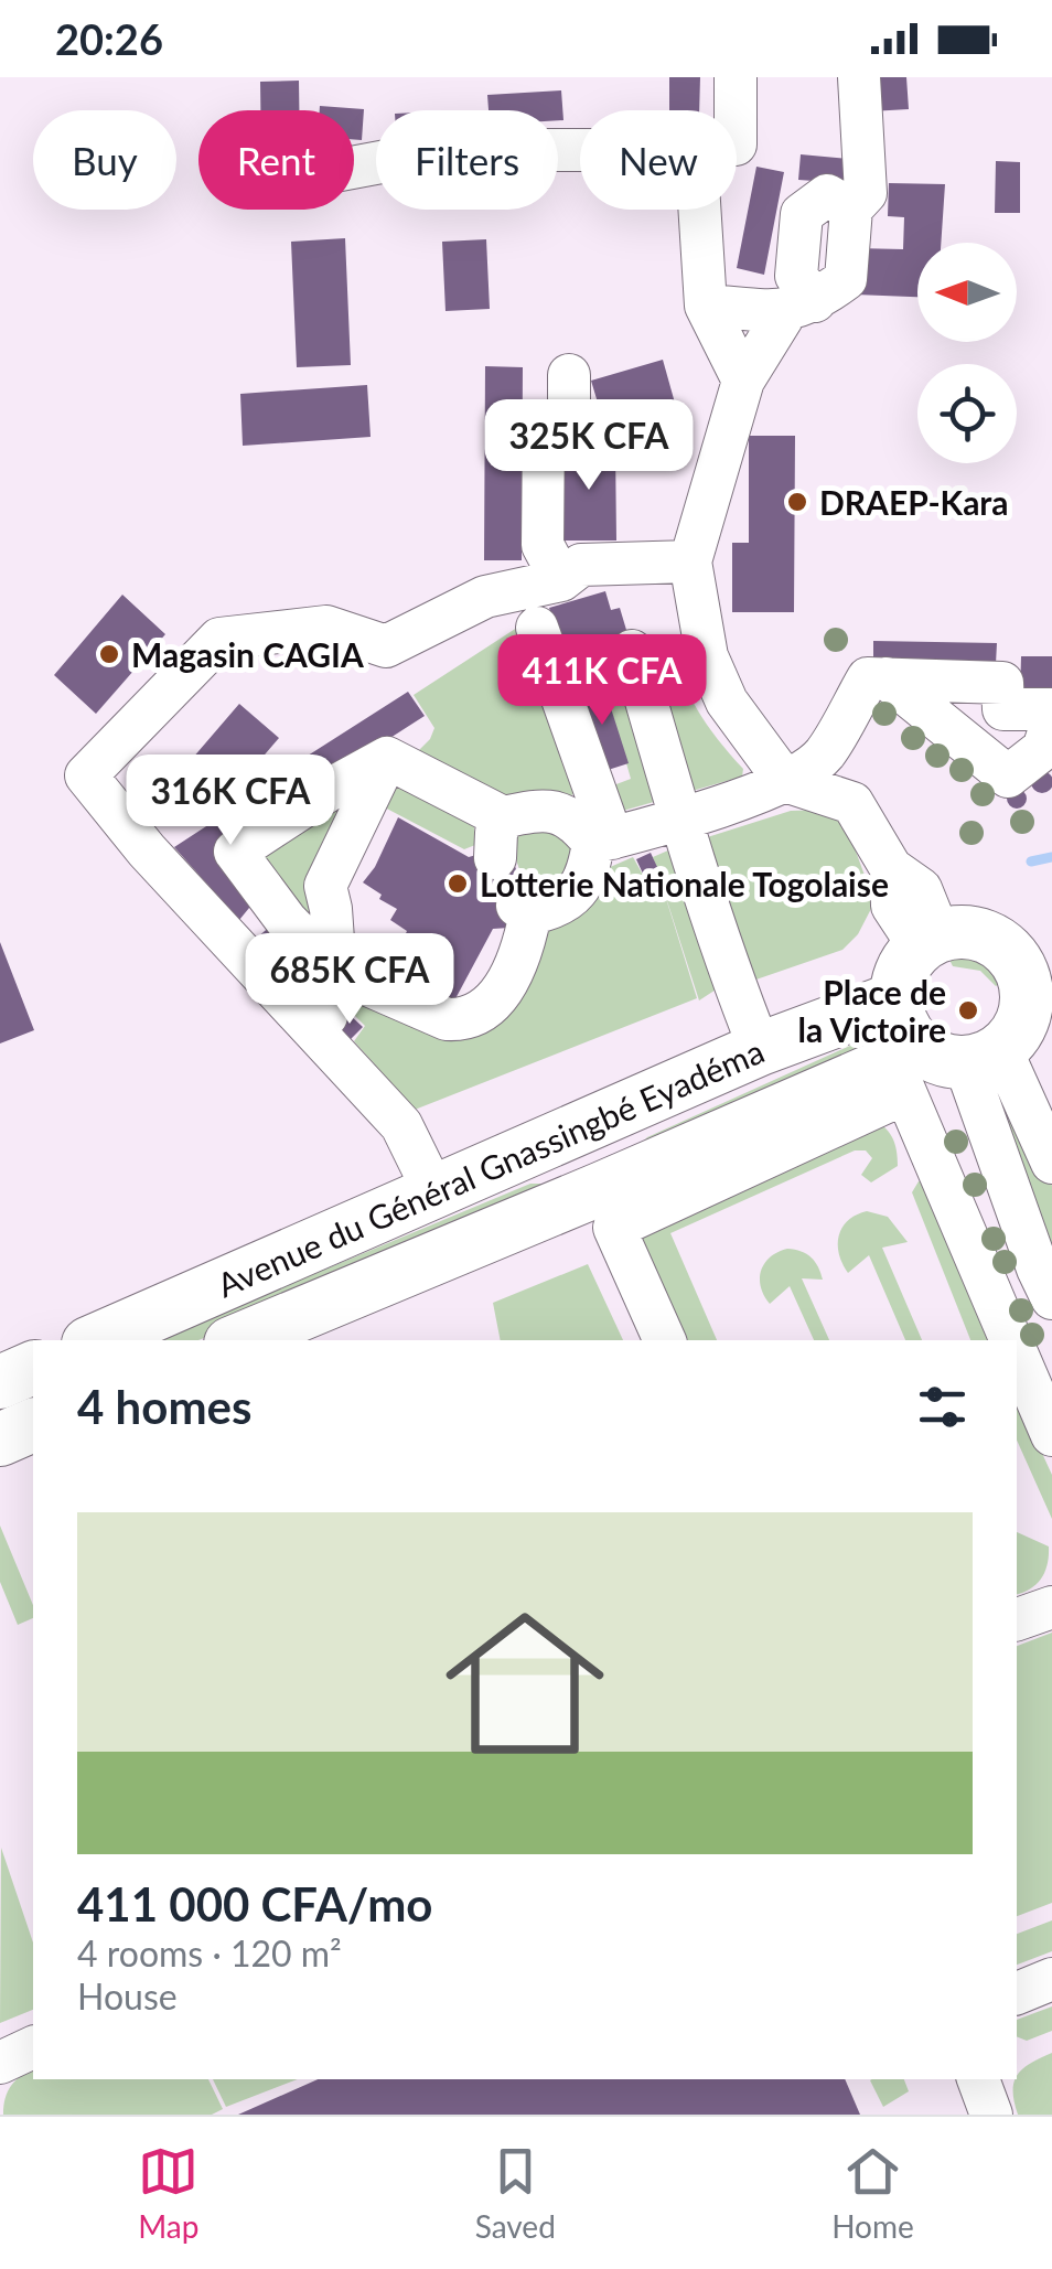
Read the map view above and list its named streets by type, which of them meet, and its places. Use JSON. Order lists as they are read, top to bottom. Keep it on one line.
{"streets":{"main road":["Avenue du Général Gnassingbé Eyadéma"]},"places":["DRAEP-Kara","Magasin CAGIA","Lotterie Nationale Togolaise","Place de la Victoire"],"north":"left","page":{"status":"20:26","chip":["Buy","Rent","Filters","New"],"price":["325K CFA","411K CFA","316K CFA","685K CFA"],"heading":"4 homes","list":[{"name":"411 000 CFA/mo","note":"4 rooms · 120 m² · House"}],"tabs":["Map","Saved","Home"]}}
